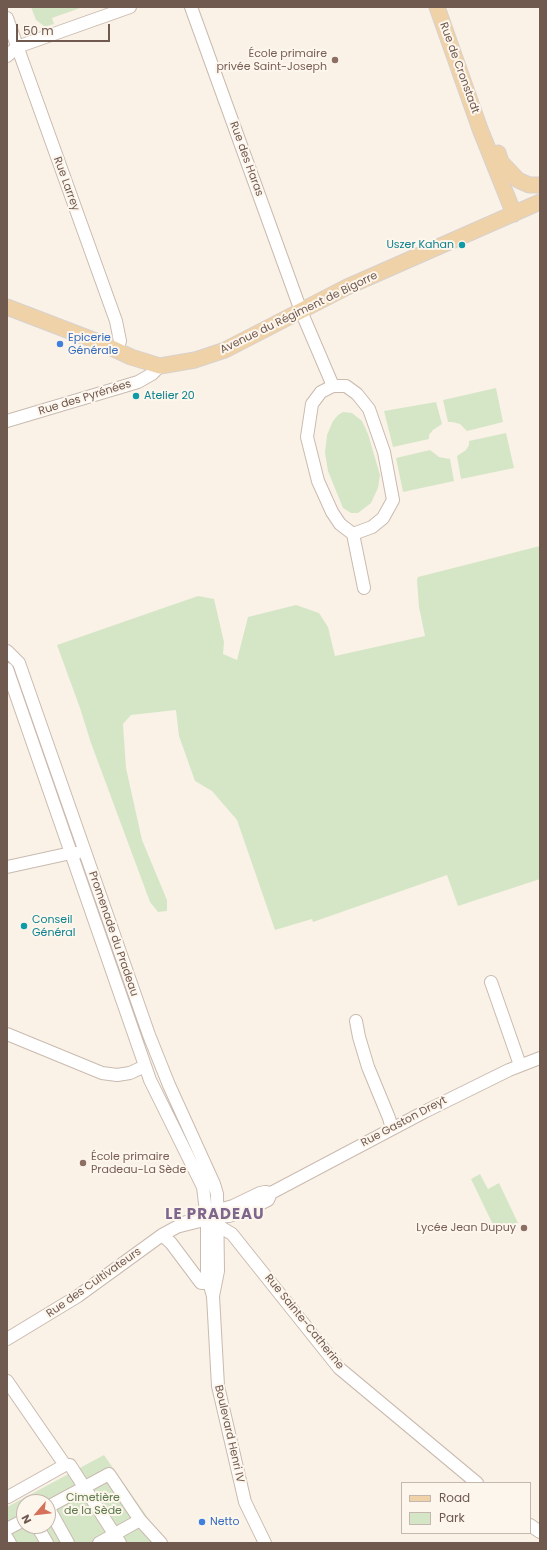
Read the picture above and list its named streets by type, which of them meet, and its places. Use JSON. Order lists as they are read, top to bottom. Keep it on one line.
{"streets":{"main road":["Rue de Cronstadt","Avenue du Régiment de Bigorre"],"street":["Rue des Haras","Rue Larrey","Rue des Pyrénées","Promenade du Pradeau","Rue Gaston Dreyt","Rue des Cultivateurs","Rue Sainte-Catherine","Boulevard Henri IV"]},"crossings":[["Rue de Cronstadt","Avenue du Régiment de Bigorre"],["Rue des Haras","Avenue du Régiment de Bigorre"],["Rue Larrey","Avenue du Régiment de Bigorre"],["Avenue du Régiment de Bigorre","Rue des Pyrénées"],["Promenade du Pradeau","Rue Gaston Dreyt"],["Promenade du Pradeau","Rue des Cultivateurs"],["Promenade du Pradeau","Rue Sainte-Catherine"],["Promenade du Pradeau","Boulevard Henri IV"],["Rue Gaston Dreyt","Rue des Cultivateurs"],["Rue Gaston Dreyt","Rue Sainte-Catherine"],["Rue Gaston Dreyt","Boulevard Henri IV"],["Rue des Cultivateurs","Rue Sainte-Catherine"],["Rue des Cultivateurs","Boulevard Henri IV"],["Rue Sainte-Catherine","Boulevard Henri IV"]],"districts":["LE PRADEAU"],"parks":["Cimetière de la Sède"],"places":["École primaire privée Saint-Joseph","Uszer Kahan","Epicerie Générale","Atelier 20","Conseil Général","École primaire Pradeau-La Sède","Lycée Jean Dupuy","Netto"],"legend":["Road","Park"],"scale_bar":"50 m","north":"bottom left"}
